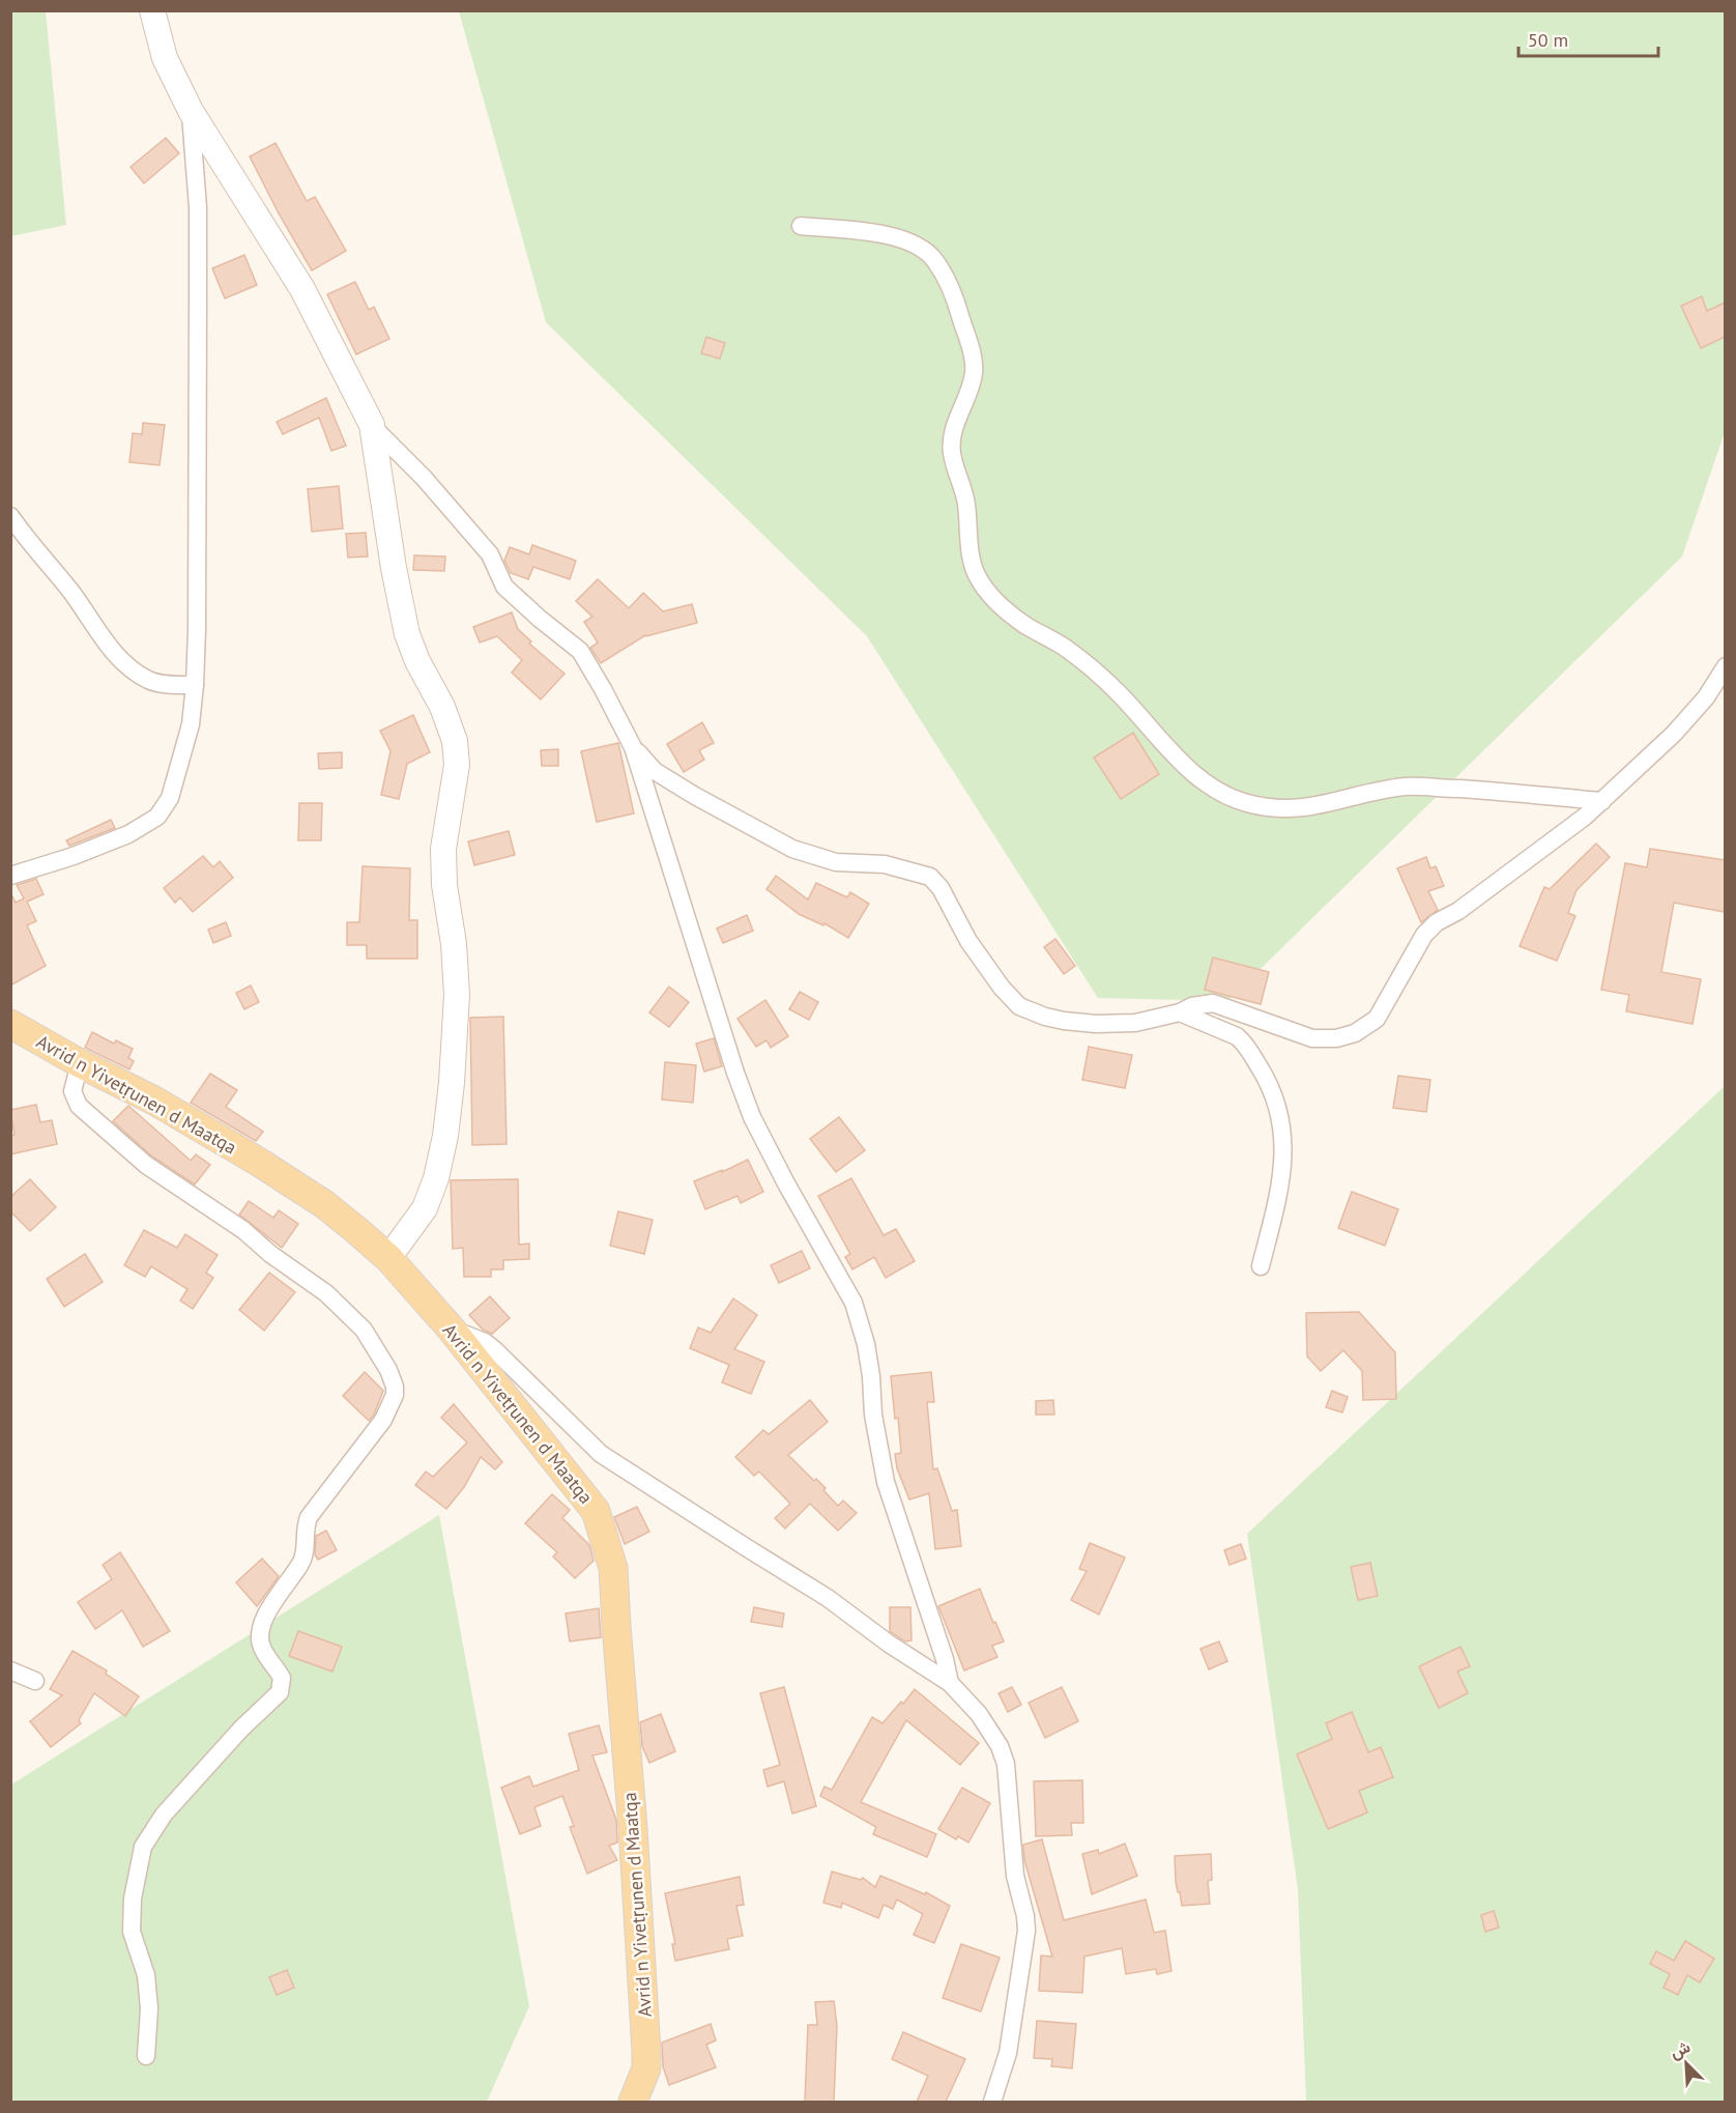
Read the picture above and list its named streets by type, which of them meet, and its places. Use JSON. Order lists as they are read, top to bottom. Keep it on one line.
{"streets":{"main road":["Avrid n Yivetṛunen d Maatqa"]},"scale_bar":"50 m","north":"top left"}
